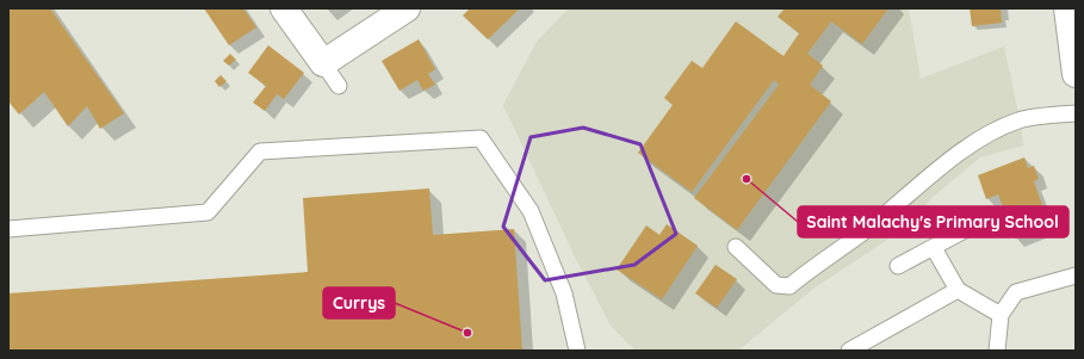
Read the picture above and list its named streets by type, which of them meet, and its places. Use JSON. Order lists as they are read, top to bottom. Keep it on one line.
{"places":["Saint Malachy's Primary School","Currys"]}
